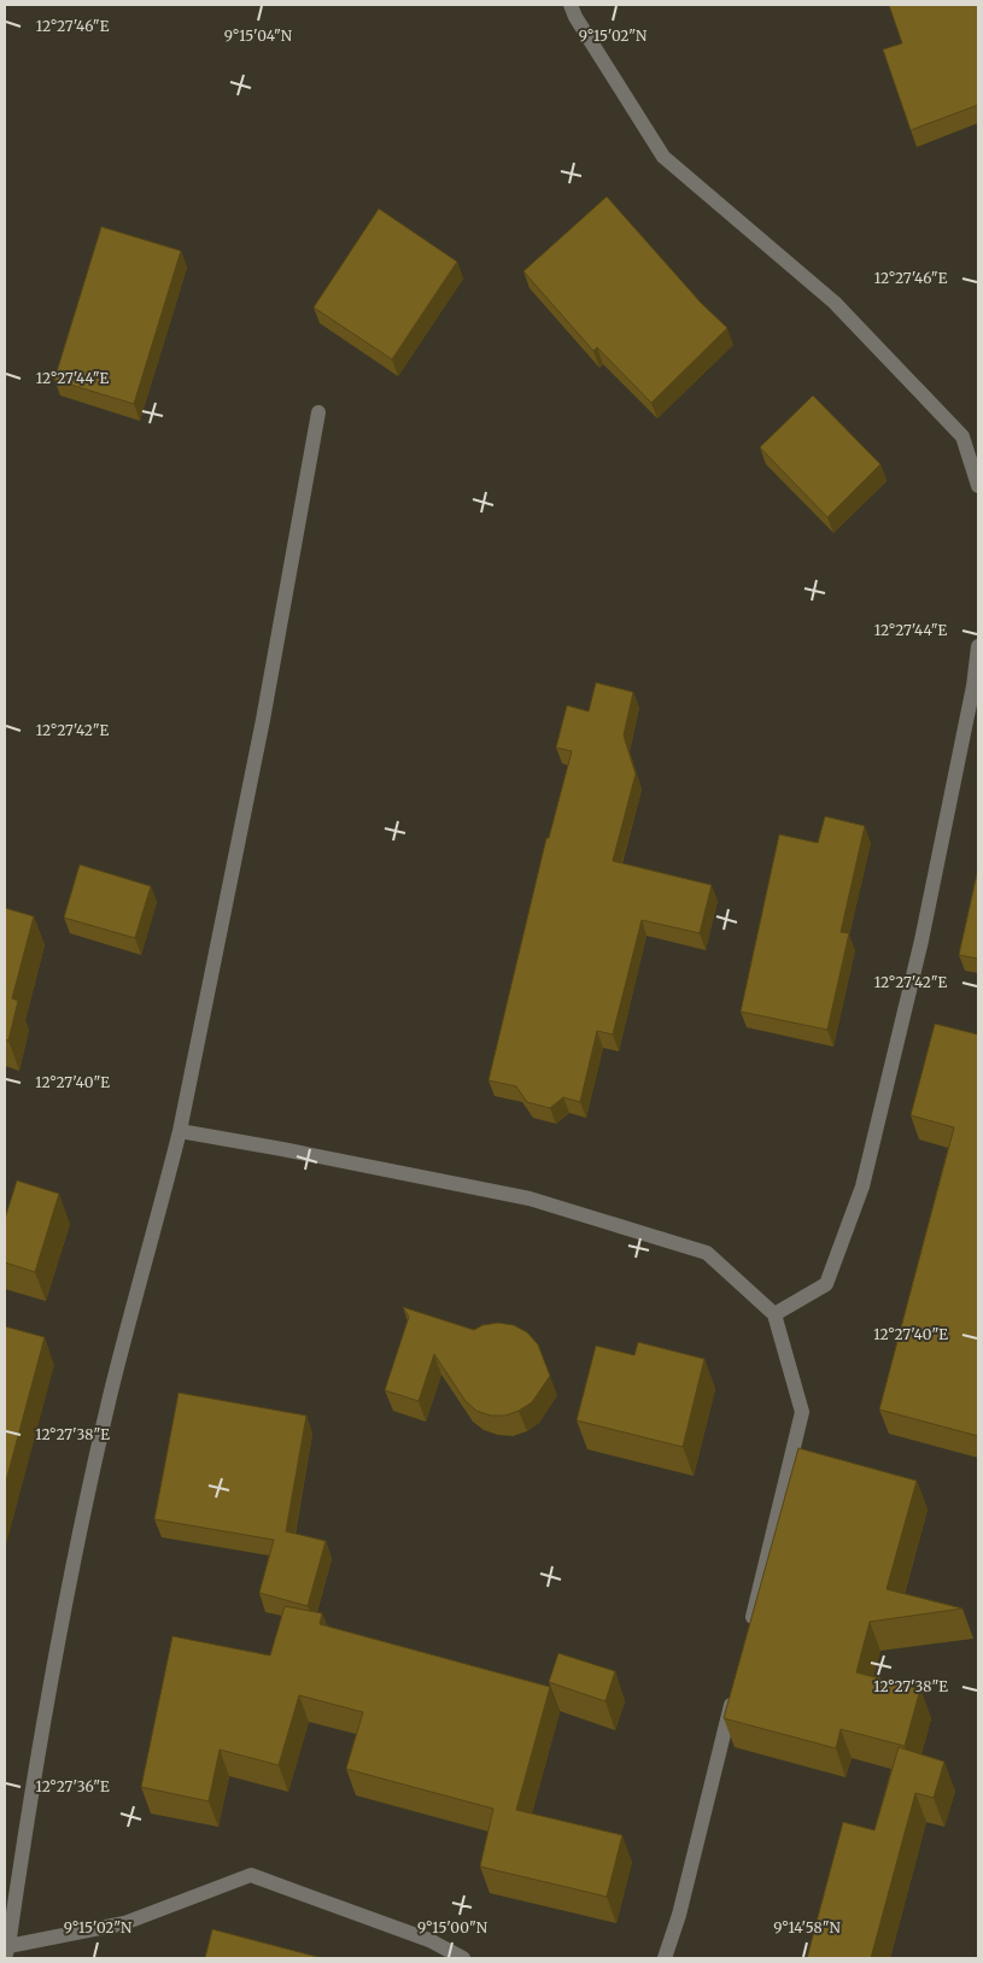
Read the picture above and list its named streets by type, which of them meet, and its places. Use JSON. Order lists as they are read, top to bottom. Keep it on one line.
{"coordinates":["12°27'46\"E","9°15'04\"N","9°15'02\"N","12°27'44\"E","12°27'42\"E","12°27'40\"E","12°27'38\"E","12°27'36\"E","9°15'00\"N","9°14'58\"N"]}
